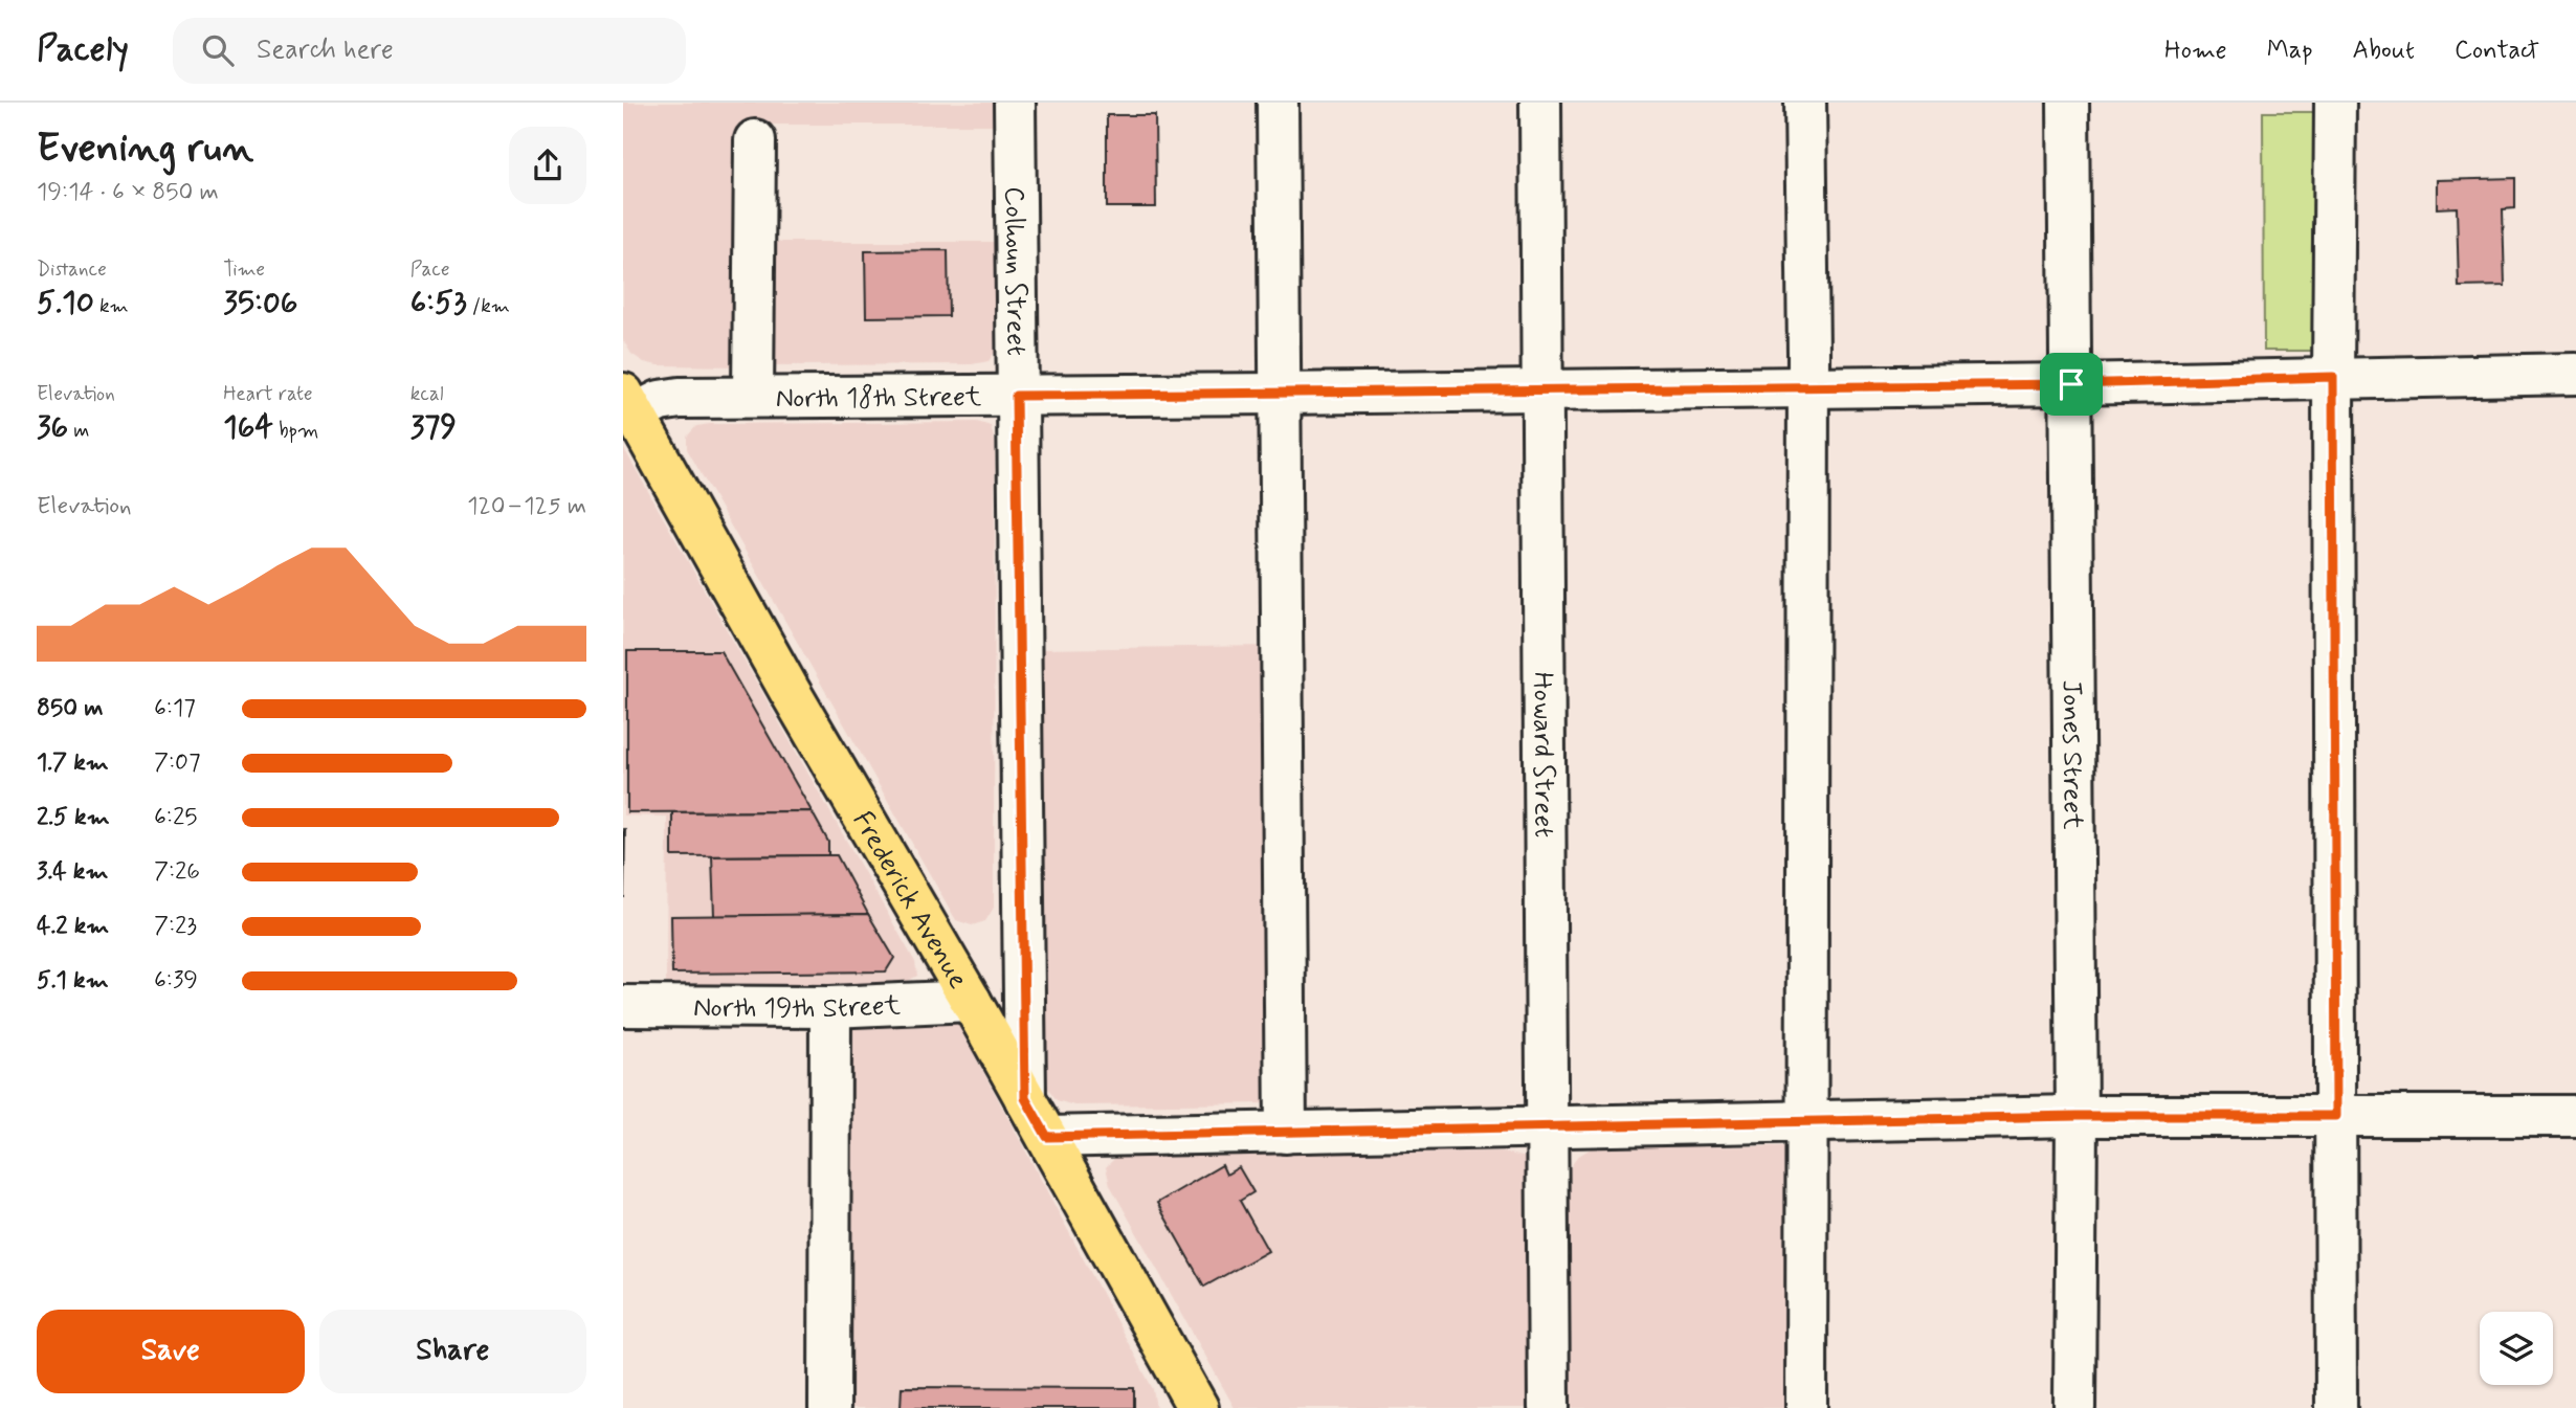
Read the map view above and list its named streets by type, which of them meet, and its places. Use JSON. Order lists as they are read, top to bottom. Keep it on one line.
{"streets":{"main road":["Frederick Avenue"],"street":["Colhoun Street","North 18th Street","Howard Street","Jones Street","North 19th Street"]},"crossings":[["Colhoun Street","North 18th Street"],["Colhoun Street","Frederick Avenue"],["North 18th Street","Howard Street"],["North 18th Street","Jones Street"],["North 18th Street","Frederick Avenue"],["Frederick Avenue","North 19th Street"]],"page":{"header":"Pacely","search":"Search here","nav":["Home","Map","About","Contact"],"heading":["Evening run","19:14 · 6 × 850 m"],"stats":[["Distance","5.10 km"],["Time","35:06"],["Pace","6:53 /km"],["Elevation","36 m"],["Heart rate","164 bpm"],["kcal","379"]],"chart":["Elevation","120–125 m"],"list":[{"name":"850 m","note":"6:17"},{"name":"1.7 km","note":"7:07"},{"name":"2.5 km","note":"6:25"},{"name":"3.4 km","note":"7:26"},{"name":"4.2 km","note":"7:23"},{"name":"5.1 km","note":"6:39"}],"buttons":["Save","Share"]}}
